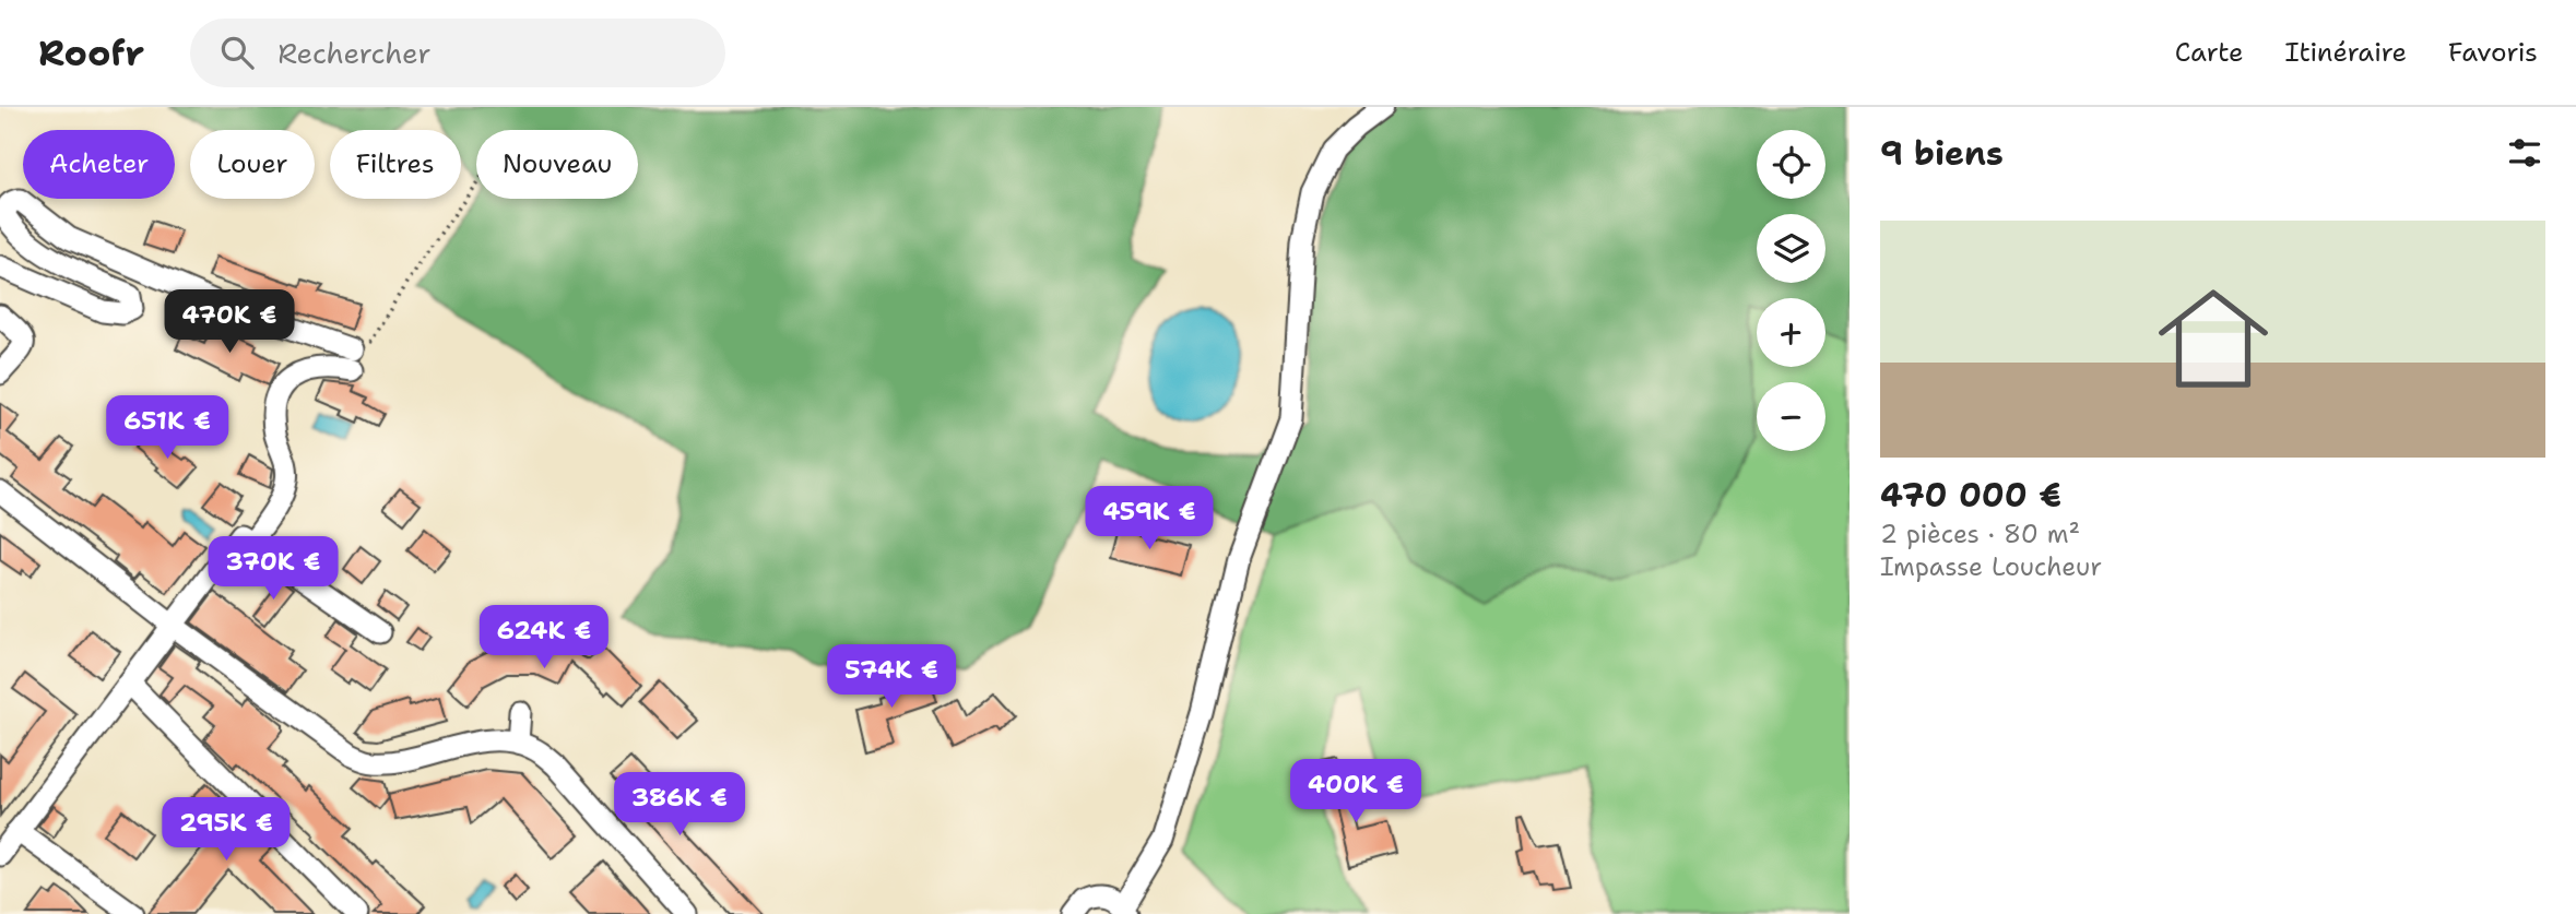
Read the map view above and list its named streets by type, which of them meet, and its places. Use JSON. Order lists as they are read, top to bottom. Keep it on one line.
{"page":{"header":"Roofr","search":"Rechercher","nav":["Carte","Itinéraire","Favoris"],"heading":"9 biens","map_buttons":["+","−"],"chip":["Acheter","Louer","Filtres","Nouveau"],"list":[{"name":"470 000 €","note":"2 pièces · 80 m² · Impasse Loucheur"}],"price":["470K €","651K €","459K €","370K €","624K €","574K €","400K €","386K €","295K €"]}}
